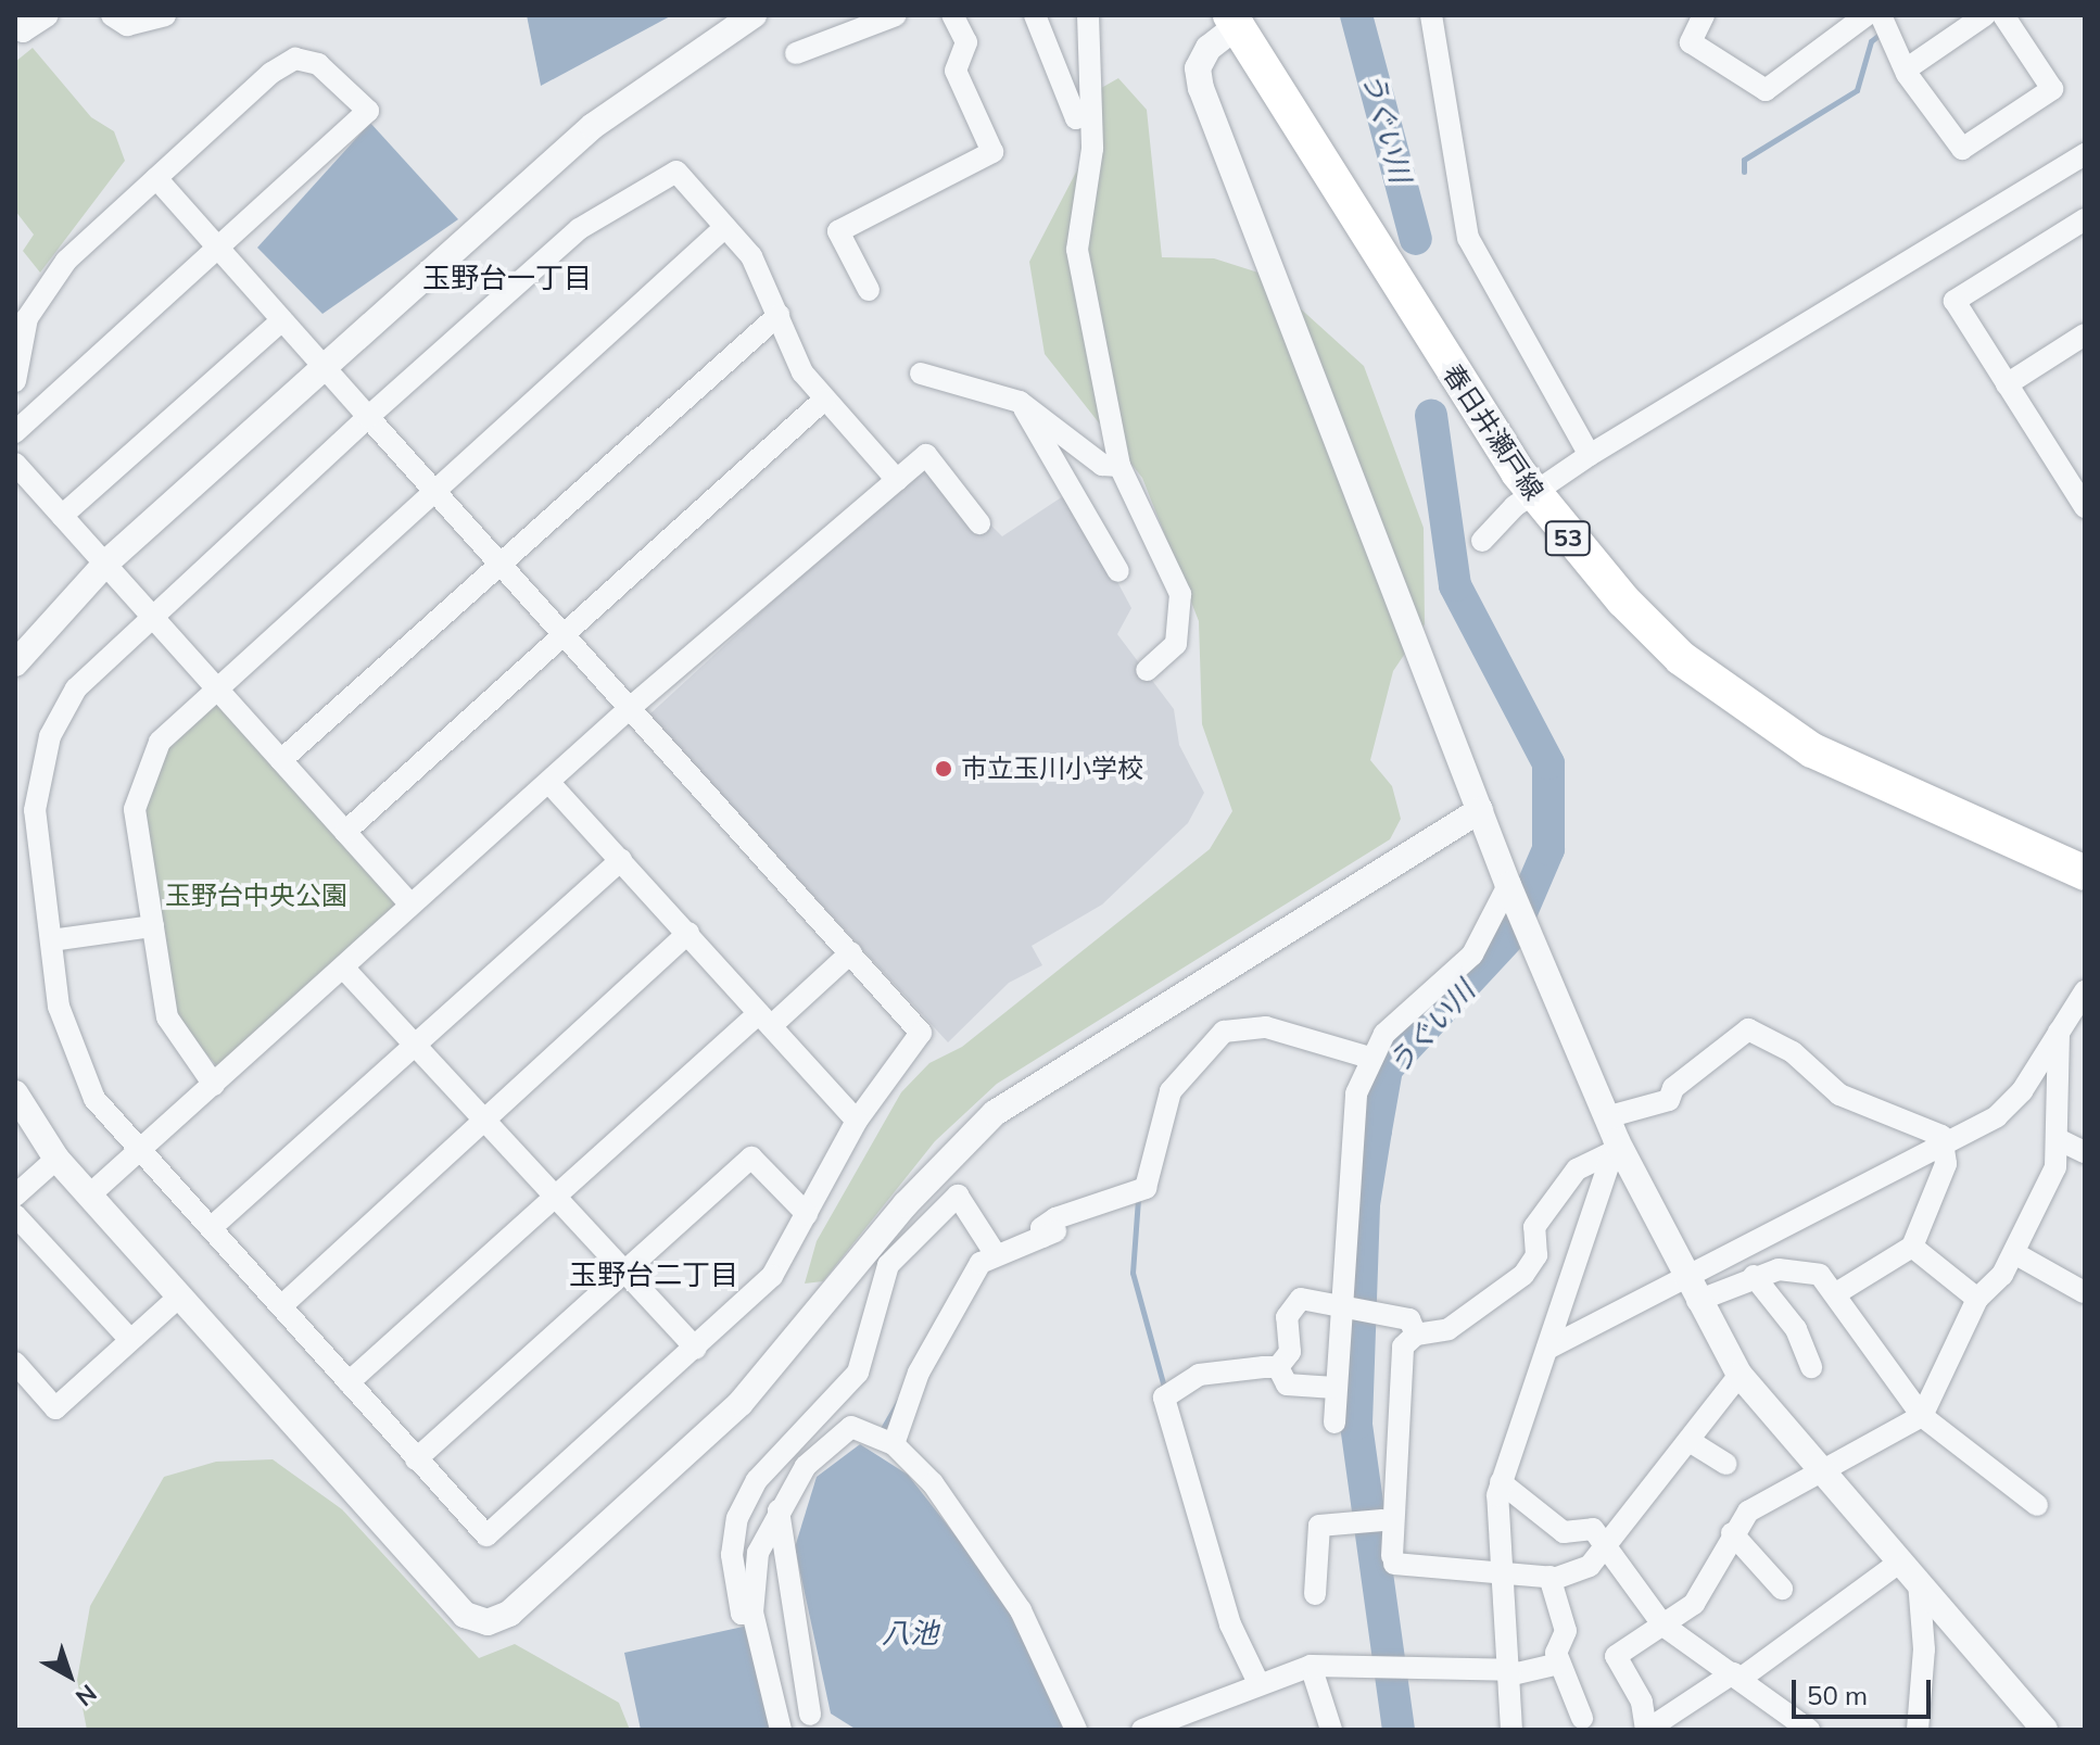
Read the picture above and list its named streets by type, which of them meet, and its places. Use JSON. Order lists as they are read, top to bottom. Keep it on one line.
{"streets":{"main road":["春日井瀬戸線","53"]},"districts":["玉野台一丁目","玉野台二丁目"],"water":["うぐい川","八池"],"parks":["玉野台中央公園"],"places":["市立玉川小学校"],"scale_bar":"50 m","north":"bottom right"}
